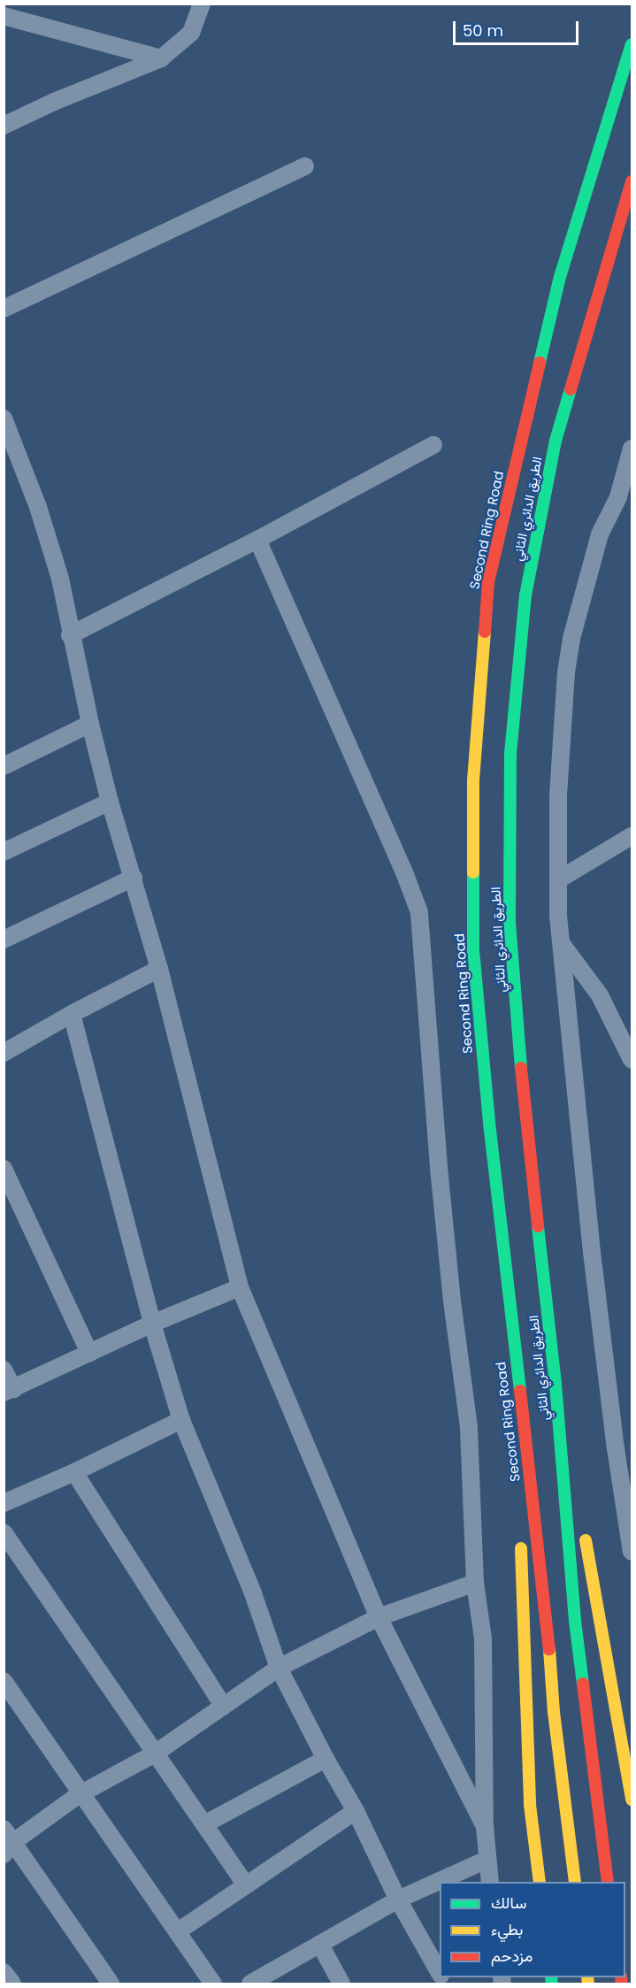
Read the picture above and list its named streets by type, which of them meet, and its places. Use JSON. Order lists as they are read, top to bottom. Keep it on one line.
{"streets":{"highway":["الطريق الدائري الثاني","Second Ring Road"]},"legend":["سالك","بطيء","مزدحم"],"scale_bar":"50 m"}
